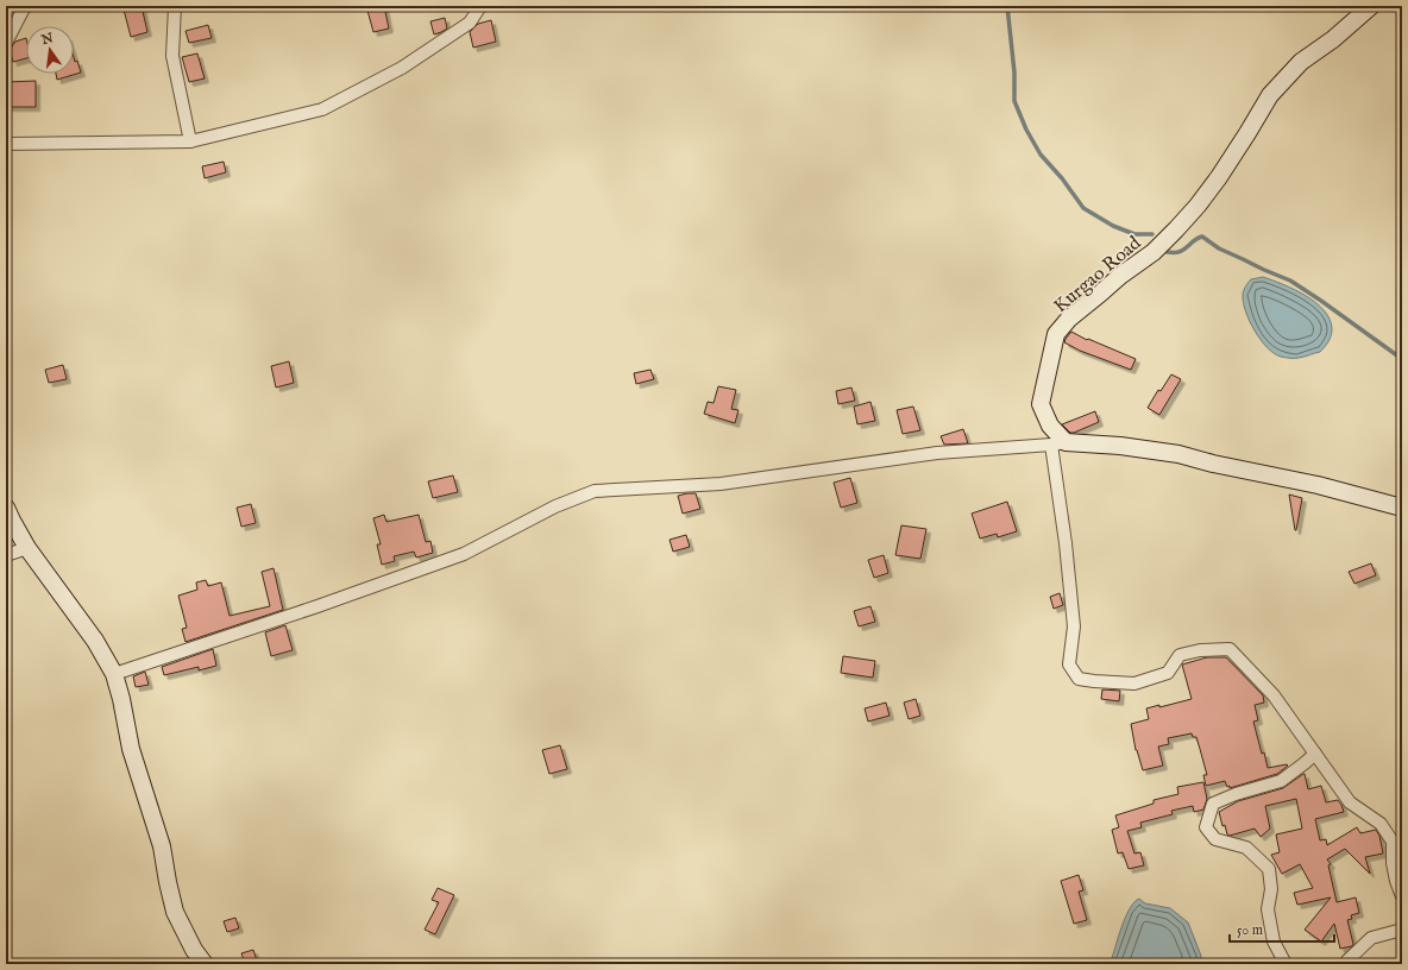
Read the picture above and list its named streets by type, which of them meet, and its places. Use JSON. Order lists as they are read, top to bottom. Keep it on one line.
{"streets":{"street":["Kurgao Road"]},"scale_bar":"50 m","north":"top"}
